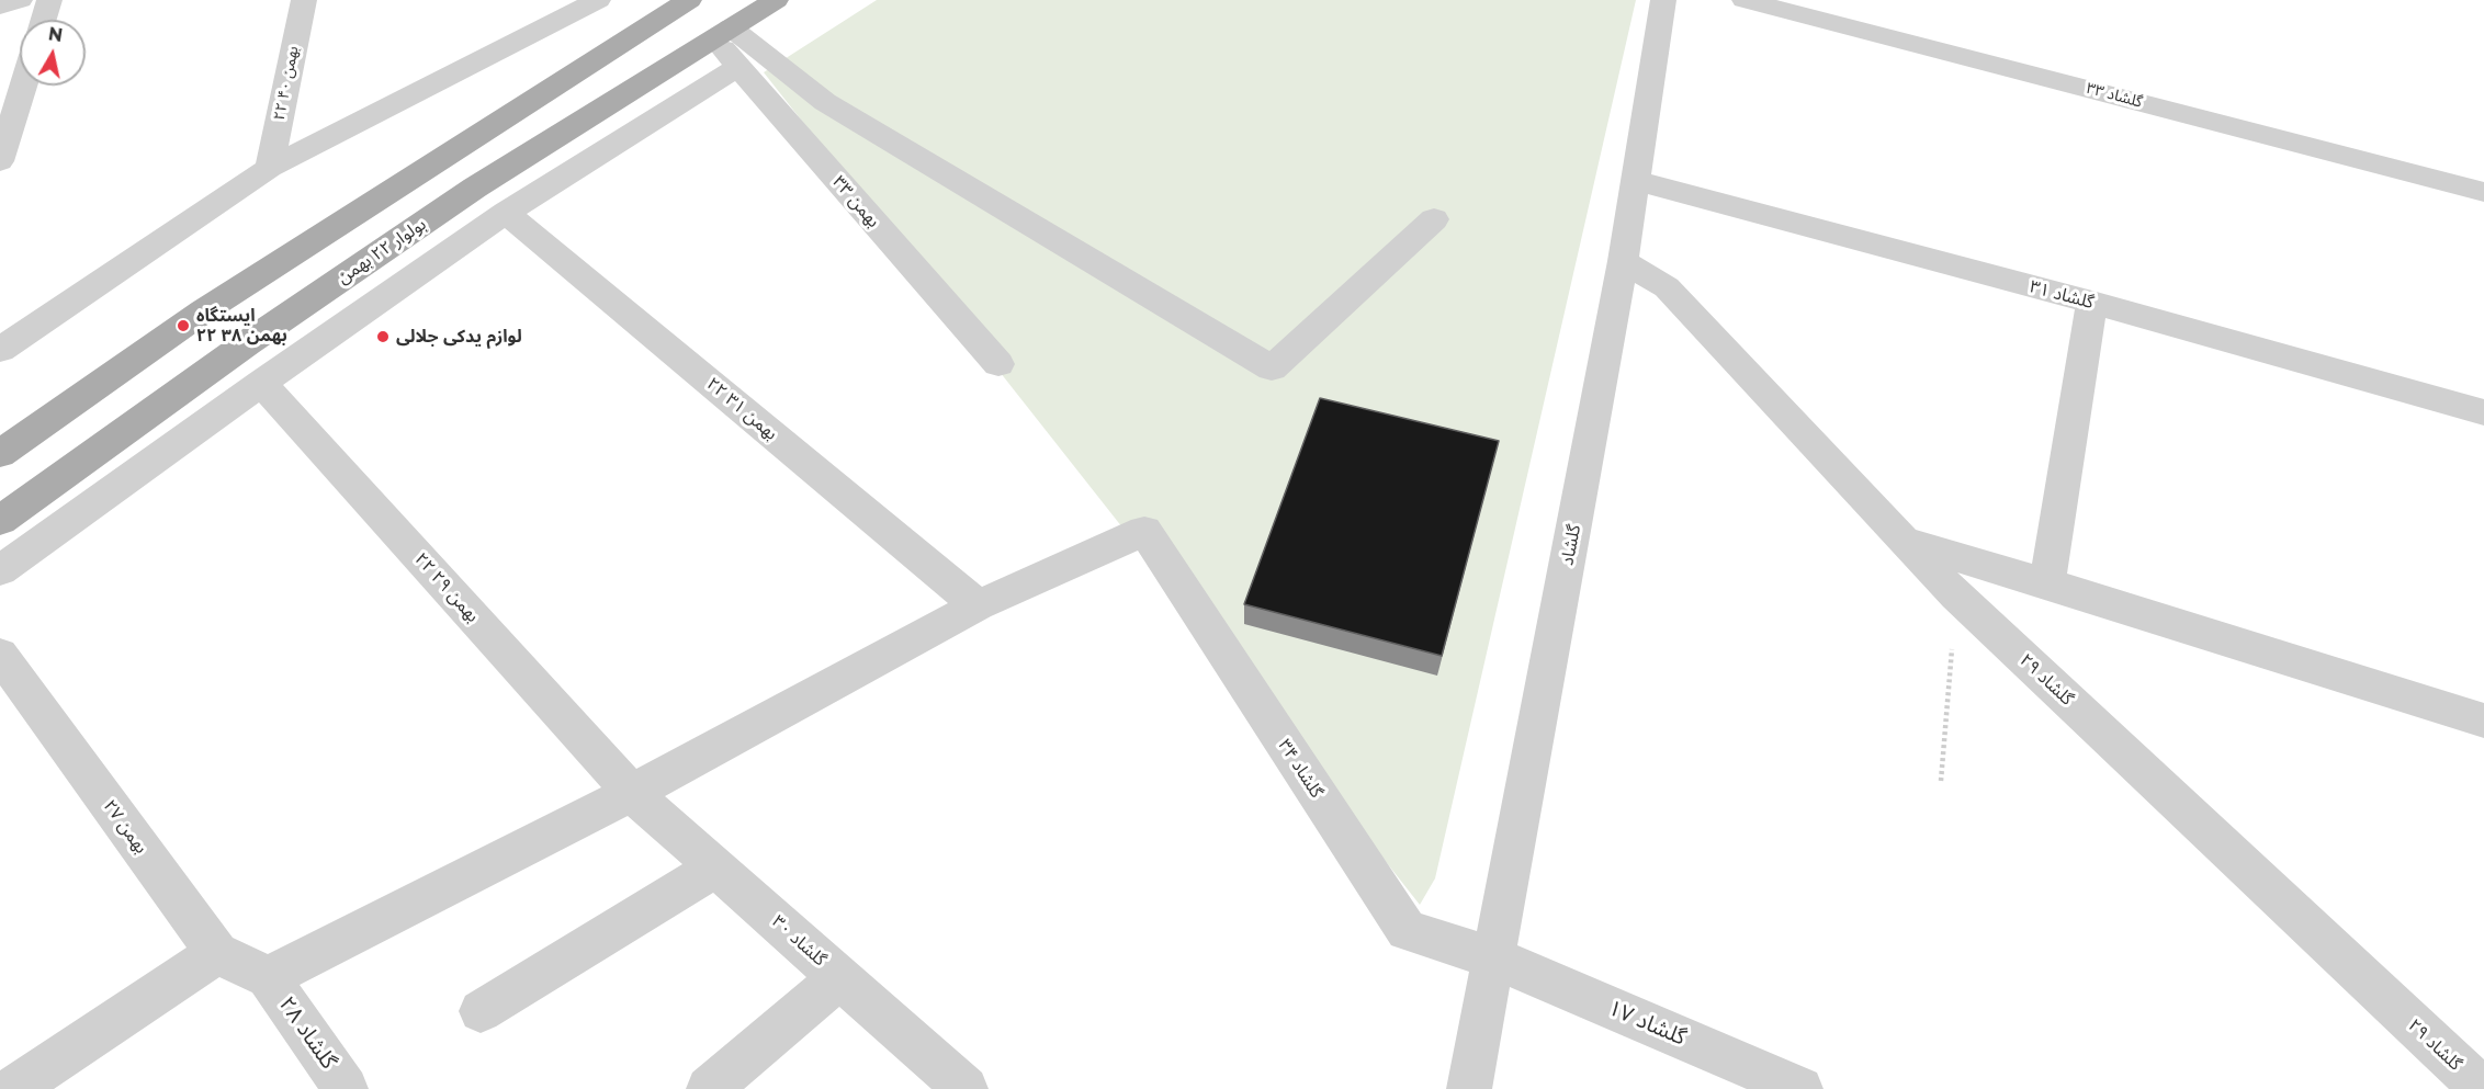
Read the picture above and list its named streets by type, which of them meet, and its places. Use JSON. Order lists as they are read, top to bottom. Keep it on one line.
{"streets":{"main road":["بولوار ۲۲ بهمن"],"street":["۲۲ بهمن ۴۰","گلشاد ۳۳","بهمن ۳۳","گلشاد ۳۱","۲۲ بهمن ۳۱","گلشاد","۲۲ بهمن ۲۹","گلشاد ۲۹","گلشاد ۳۴","بهمن ۲۷","گلشاد ۳۰","گلشاد ۱۷","گلشاد ۲۸"]},"crossings":[["بهمن ۳۳","بولوار ۲۲ بهمن"],["گلشاد ۳۱","گلشاد"],["۲۲ بهمن ۳۱","گلشاد ۳۴"],["گلشاد","گلشاد ۲۹"],["گلشاد","گلشاد ۳۴"],["گلشاد","گلشاد ۱۷"],["۲۲ بهمن ۲۹","گلشاد ۳۰"],["گلشاد ۳۴","گلشاد ۱۷"],["بهمن ۲۷","گلشاد ۲۸"]],"places":["ایستگاه ۲۲ بهمن ۳۸","لوازم یدکی جلالی"],"north":"top"}
